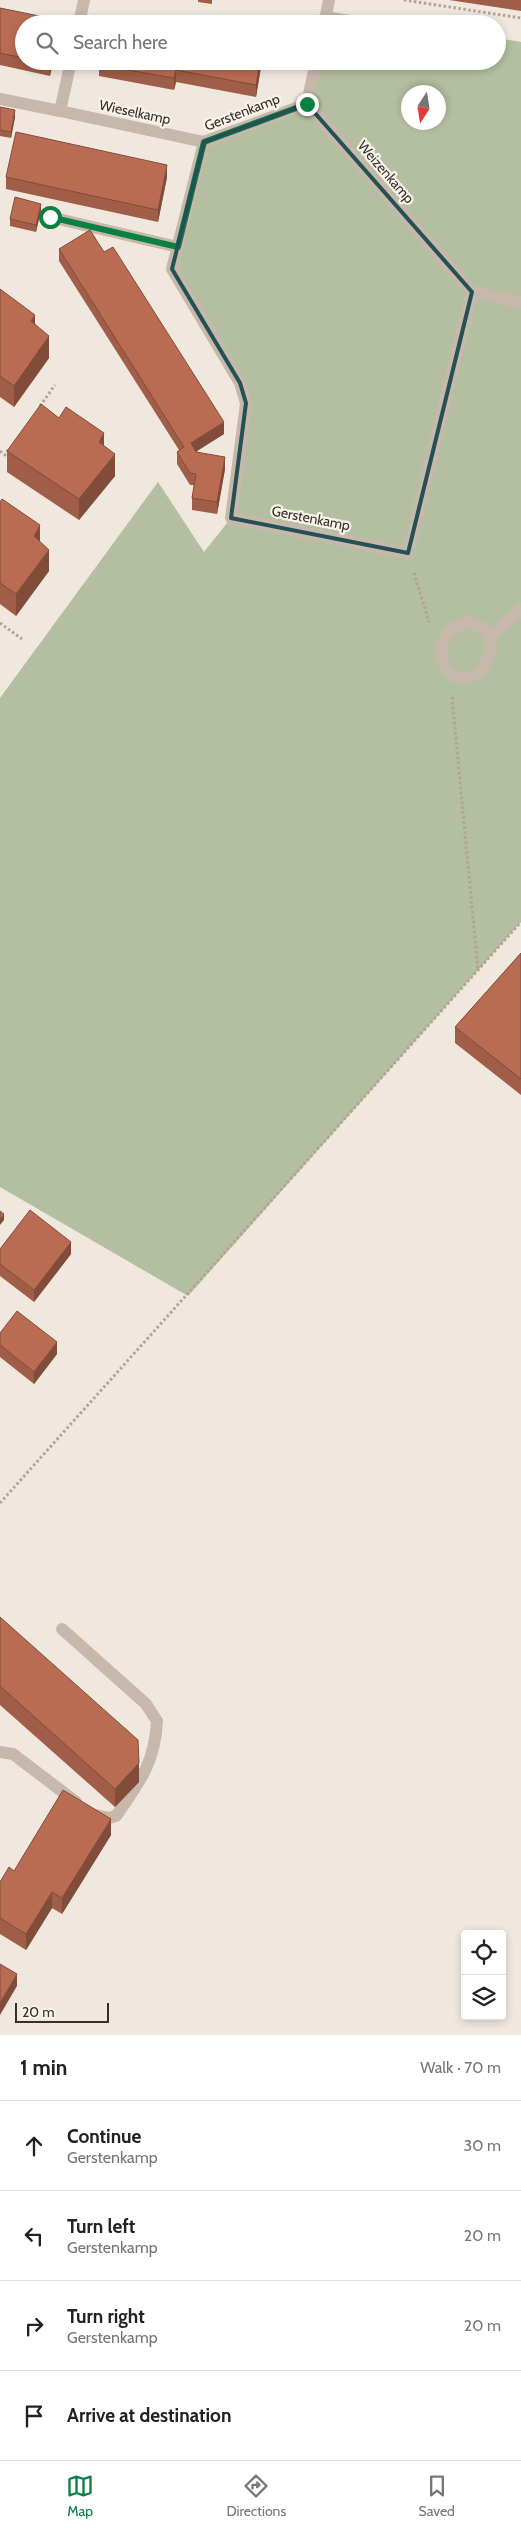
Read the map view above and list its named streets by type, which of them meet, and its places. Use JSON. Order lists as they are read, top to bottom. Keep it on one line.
{"streets":{"street":["Wieselkamp","Gerstenkamp","Weizenkamp"]},"crossings":[["Wieselkamp","Gerstenkamp"],["Gerstenkamp","Weizenkamp"]],"scale_bar":"20 m","north":"bottom","page":{"search":"Search here","scale":"20 m","heading":["1 min","Walk · 70 m"],"list":[["Continue","Gerstenkamp","30 m"],["Turn left","Gerstenkamp","20 m"],["Turn right","Gerstenkamp","20 m"],"Arrive at destination"],"nav":["Map","Directions","Saved"]}}
